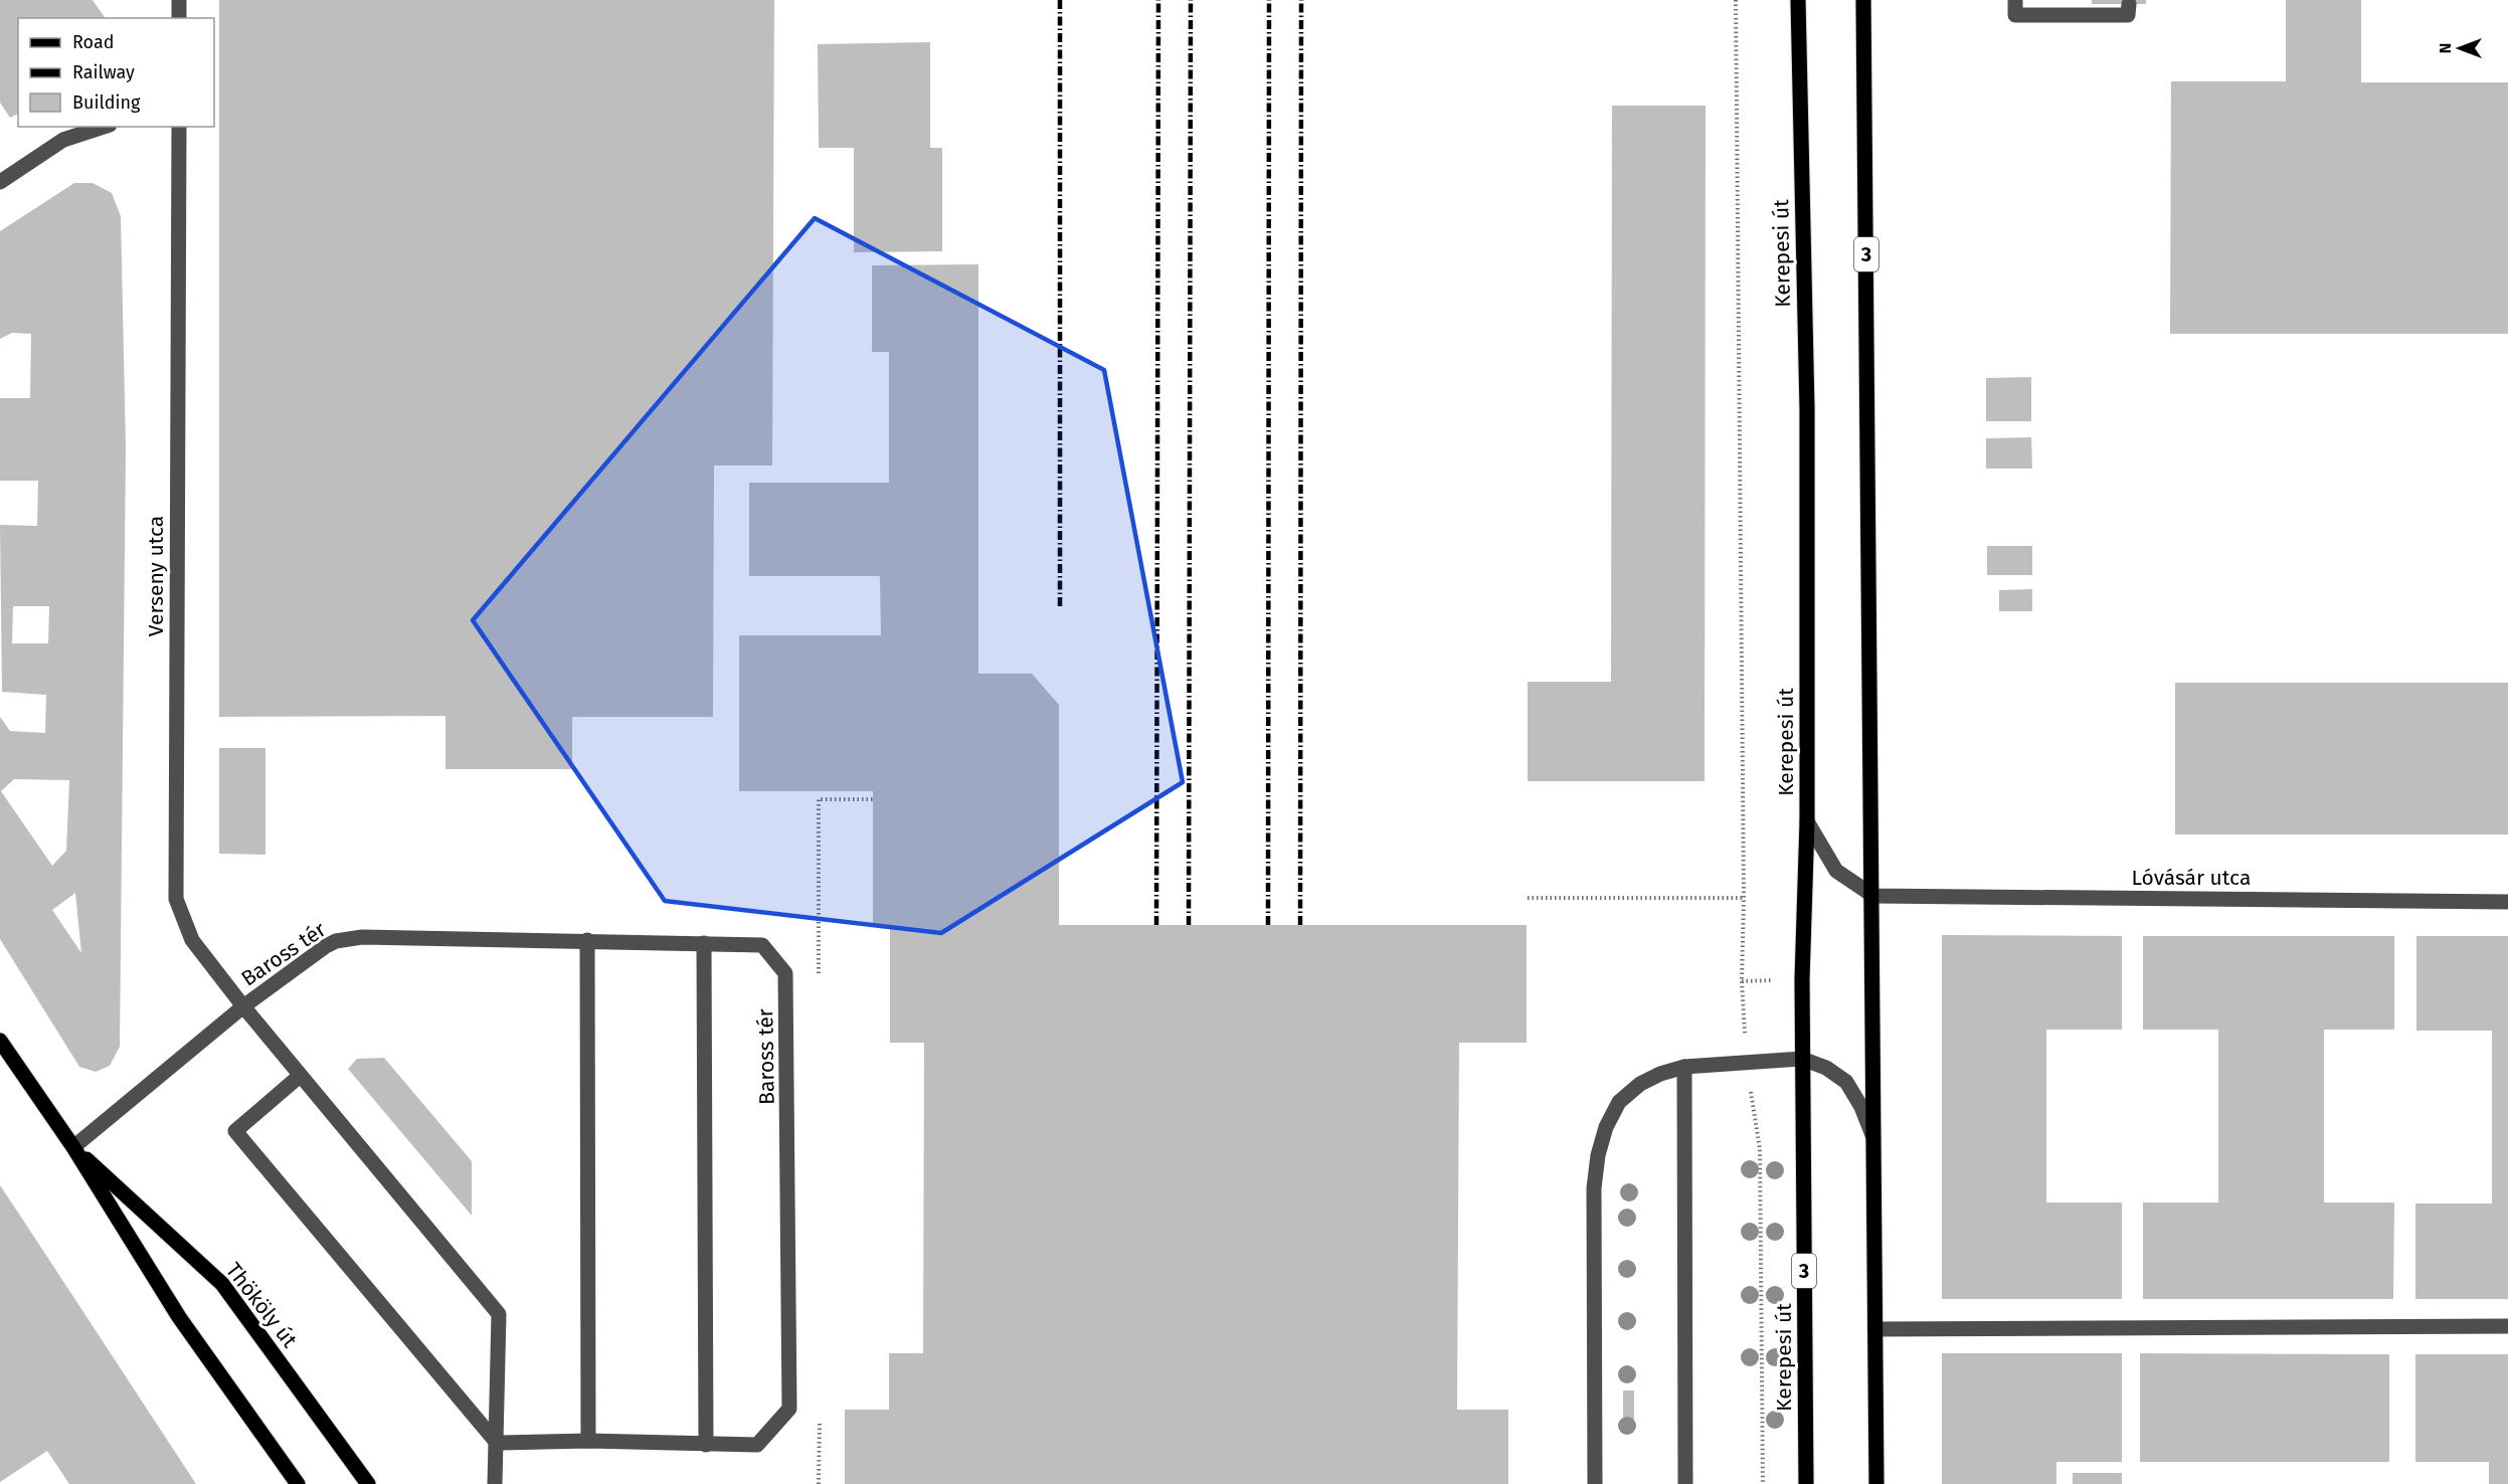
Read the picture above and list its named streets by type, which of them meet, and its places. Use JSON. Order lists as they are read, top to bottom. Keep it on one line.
{"streets":{"main road":["Kerepesi út","3","Thököly út"],"street":["Verseny utca","Lóvásár utca","Baross tér"]},"crossings":[["3","Lóvásár utca"],["Verseny utca","Baross tér"],["Baross tér","Thököly út"]],"legend":["Road","Railway","Building"],"north":"left"}
